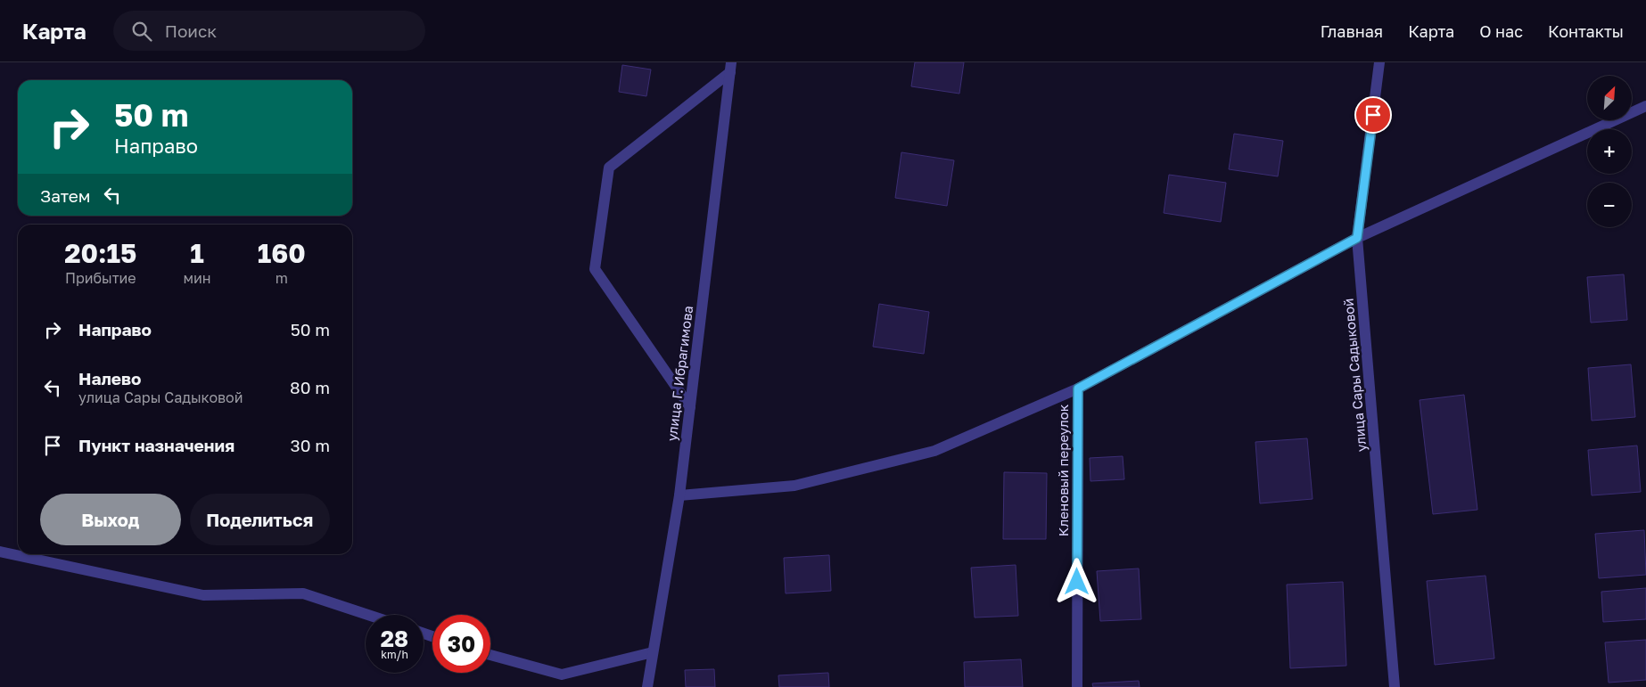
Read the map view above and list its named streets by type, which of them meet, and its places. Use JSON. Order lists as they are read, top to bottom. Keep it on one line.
{"streets":{"street":["улица Г. Ибрагимова","улица Сары Садыковой","Кленовый переулок"]},"north":"top right","page":{"header":"Карта","search":"Поиск","nav":["Главная","Карта","О нас","Контакты"],"map_buttons":["+","−"],"turn":["50 m","Направо"],"then":"Затем","eta":["20:15","Прибытие","1","мин","160","m"],"list":[{"name":"Направо","value":"50 m"},{"name":"Налево","note":"улица Сары Садыковой","value":"80 m"},{"name":"Пункт назначения","value":"30 m"}],"buttons":["Выход","Поделиться"],"speed":"28 km/h","limit":"30"}}
